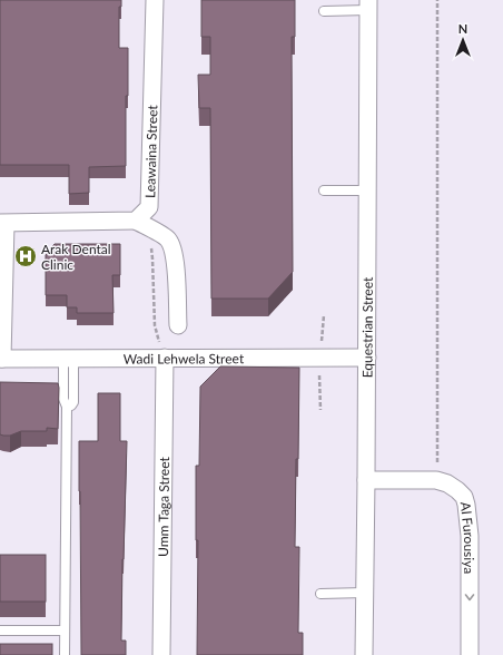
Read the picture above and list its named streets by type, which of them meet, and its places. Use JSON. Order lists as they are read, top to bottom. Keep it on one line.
{"streets":{"street":["Leawaina Street","Equestrian Street","Wadi Lehwela Street","Umm Taga Street","Al Furousiya"]},"crossings":[["Equestrian Street","Wadi Lehwela Street"],["Wadi Lehwela Street","Umm Taga Street"]],"one_way":["Al Furousiya"],"places":{"hospital":["Arak Dental Clinic"]},"north":"top"}
